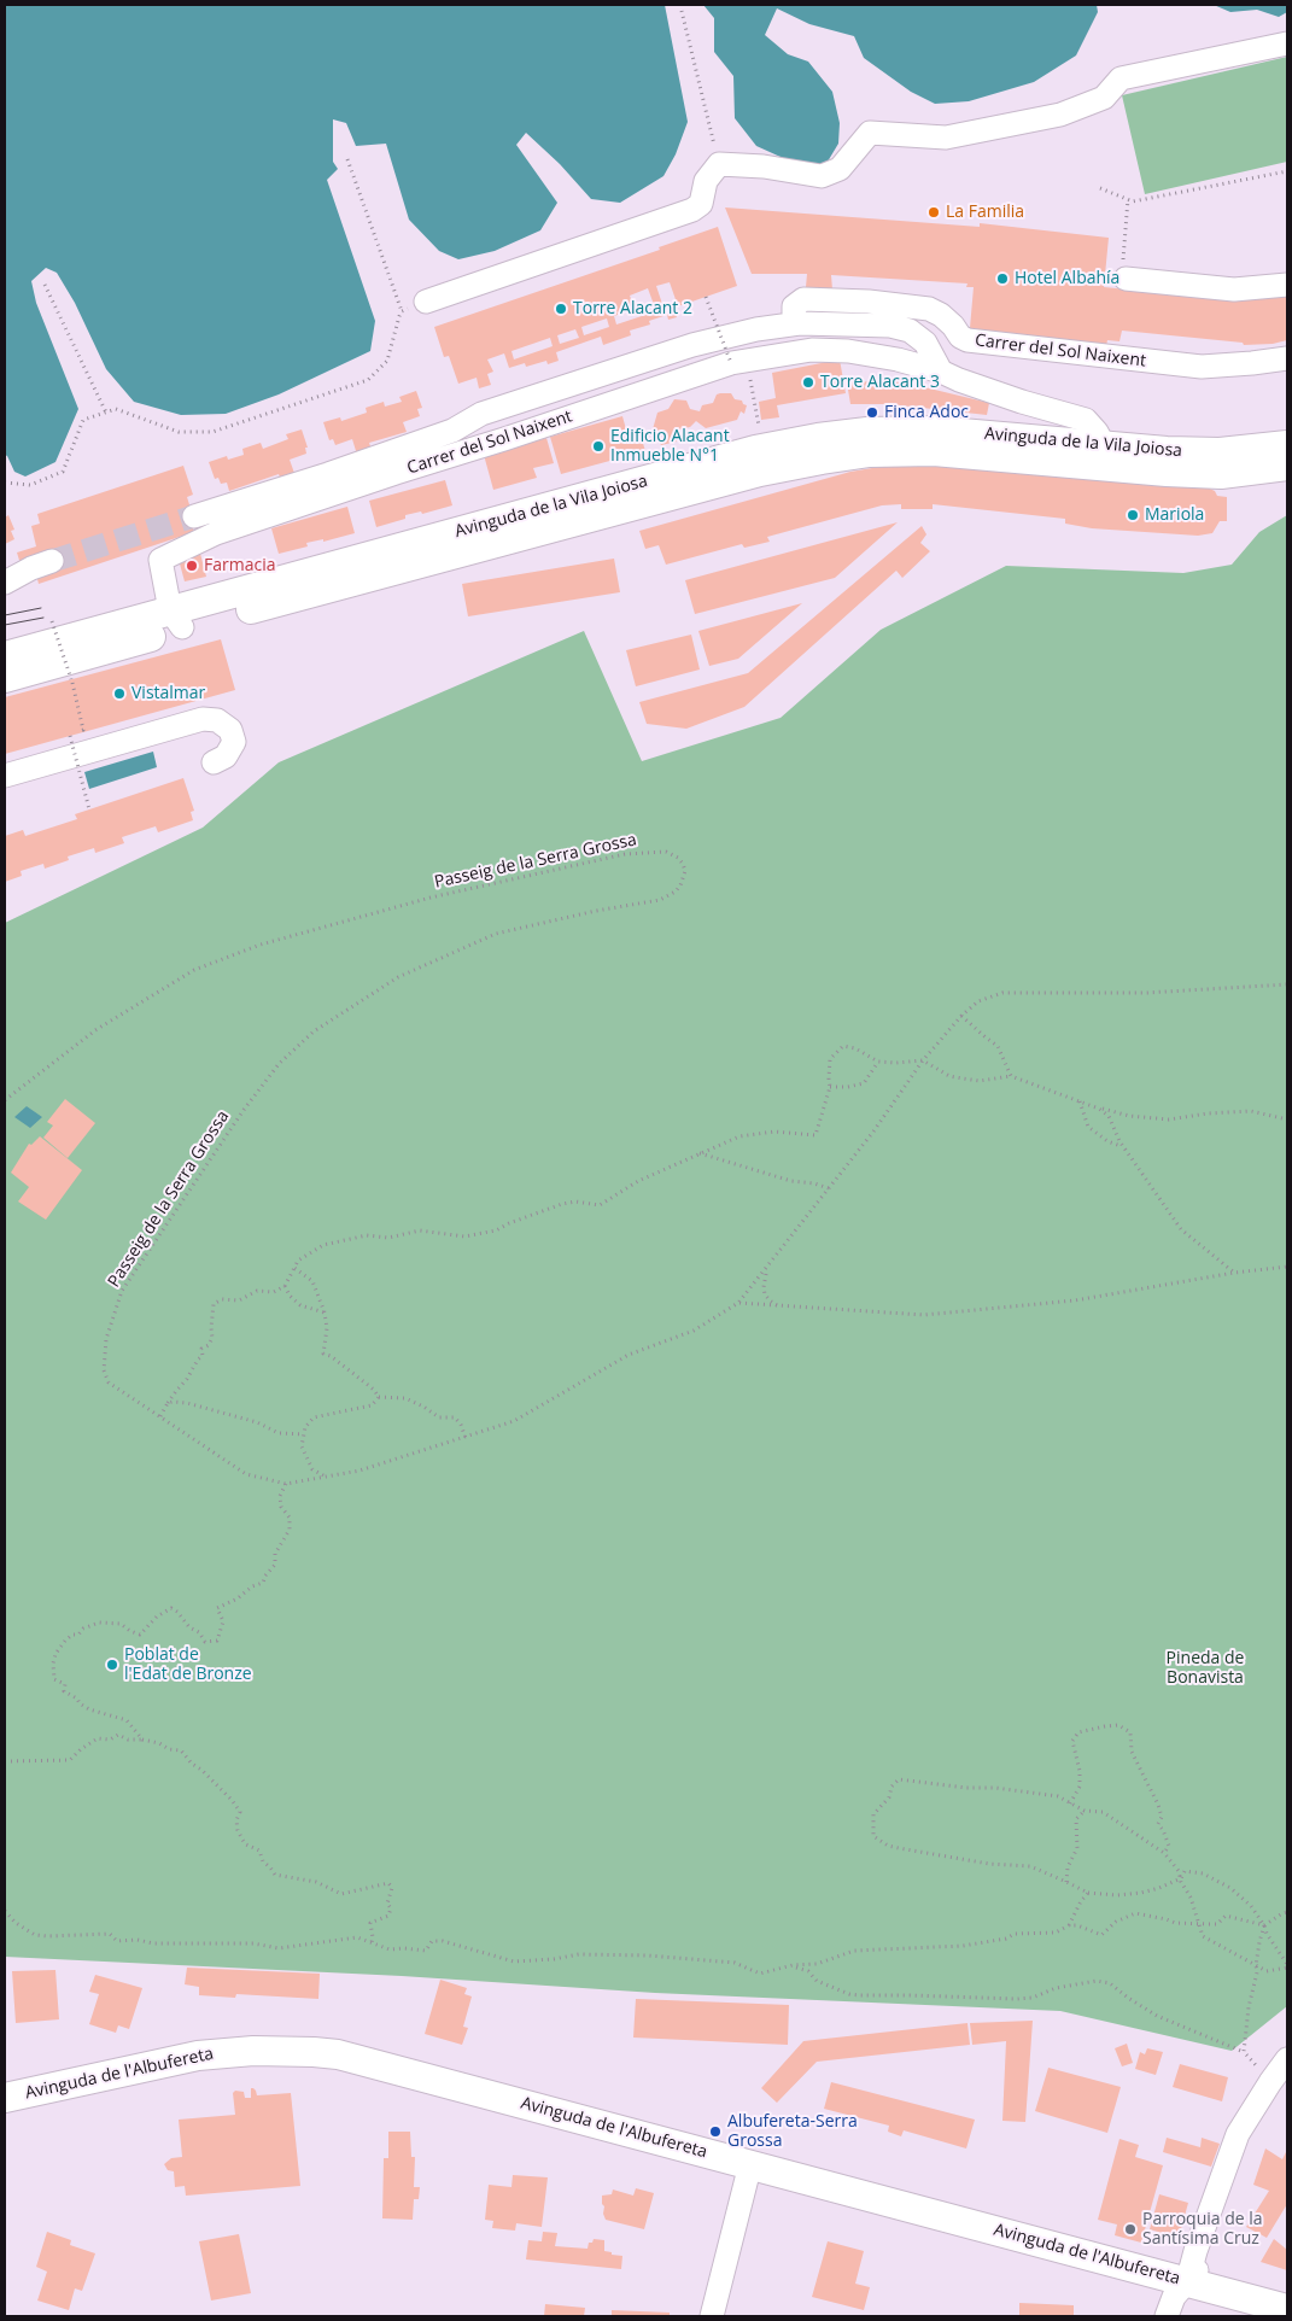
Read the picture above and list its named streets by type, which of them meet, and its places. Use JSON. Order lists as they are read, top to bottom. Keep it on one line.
{"streets":{"main road":["Avinguda de la Vila Joiosa","Avinguda de l'Albufereta"],"street":["Carrer del Sol Naixent"],"path":["Passeig de la Serra Grossa"]},"crossings":[["Carrer del Sol Naixent","Avinguda de la Vila Joiosa"]],"parks":["Pineda de Bonavista"],"places":["La Familia","Hotel Albahía","Torre Alacant 2","Torre Alacant 3","Finca Adoc","Edificio Alacant Inmueble N°1","Mariola","Farmacia","Vistalmar","Poblat de l'Edat de Bronze","Albufereta-Serra Grossa","Parroquia de la Santísima Cruz"]}
